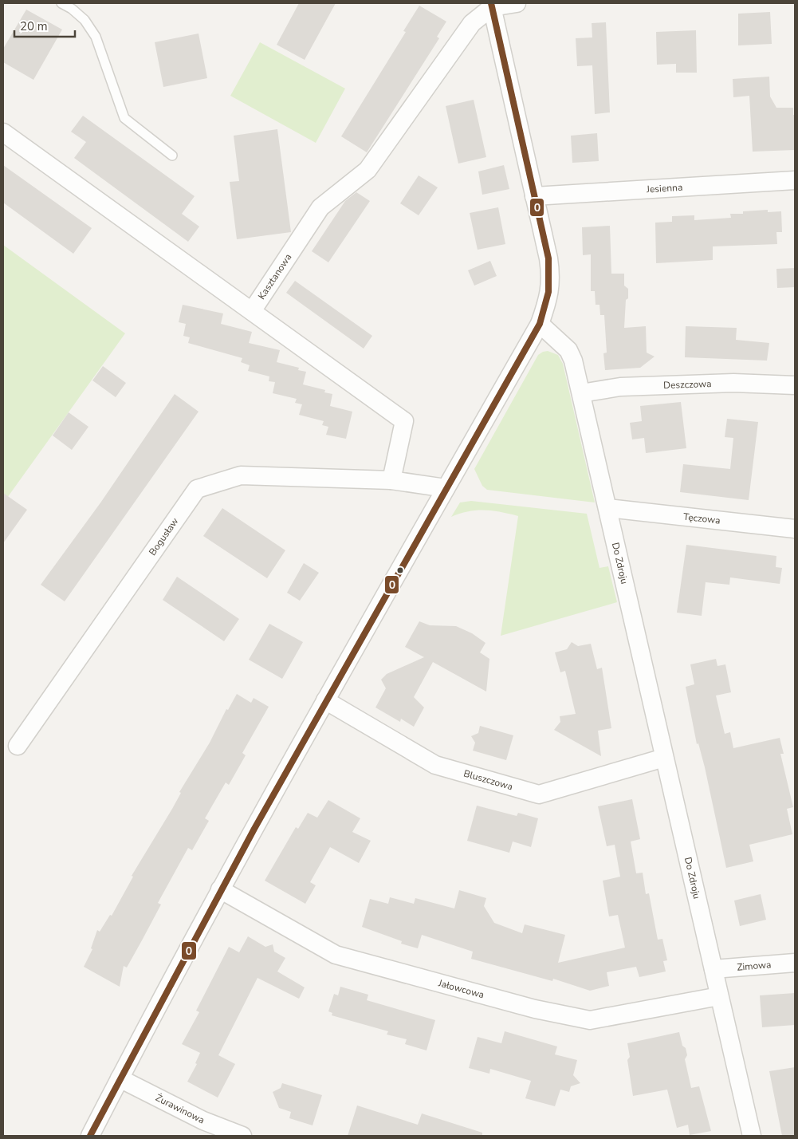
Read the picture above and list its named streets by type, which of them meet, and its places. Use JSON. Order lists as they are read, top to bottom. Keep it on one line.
{"streets":{"street":["Jesienna","Kasztanowa","Deszczowa","Tęczowa","Bogusław","Do Zdroju","Bluszczowa","Zimowa","Jałowcowa","Żurawinowa"]},"crossings":[["Deszczowa","Do Zdroju"],["Tęczowa","Do Zdroju"],["Do Zdroju","Bluszczowa"],["Do Zdroju","Zimowa"],["Do Zdroju","Jałowcowa"]],"lines":["transit line 0"],"scale_bar":"20 m"}
